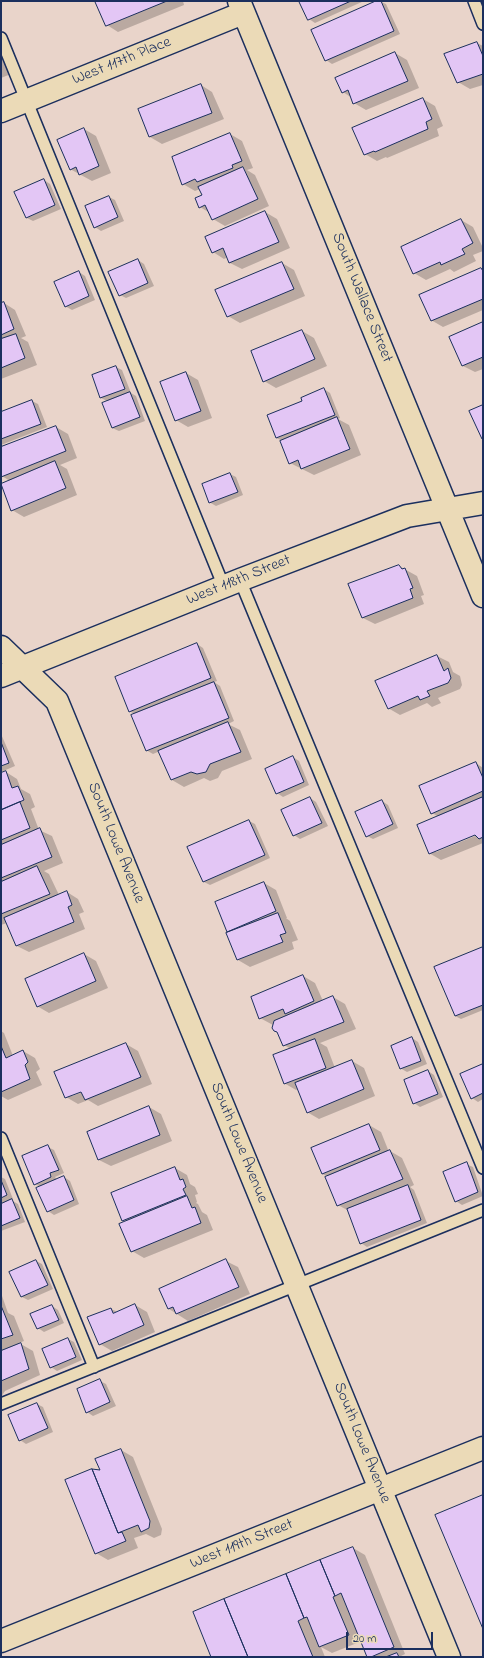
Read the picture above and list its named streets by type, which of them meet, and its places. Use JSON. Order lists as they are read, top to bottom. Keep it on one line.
{"streets":{"street":["West 117th Place","South Wallace Street","West 118th Street","South Lowe Avenue","West 119th Street"]},"crossings":[["West 117th Place","South Wallace Street"],["South Wallace Street","West 118th Street"],["West 118th Street","South Lowe Avenue"],["South Lowe Avenue","West 119th Street"]],"scale_bar":"20 m"}
